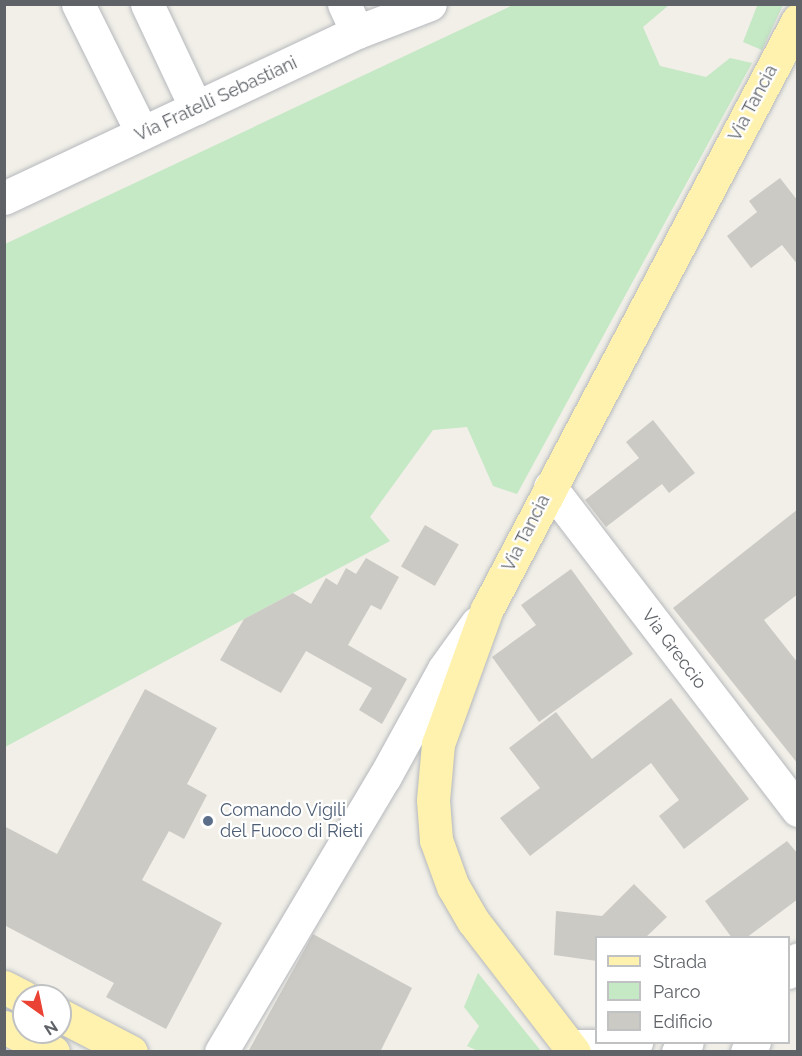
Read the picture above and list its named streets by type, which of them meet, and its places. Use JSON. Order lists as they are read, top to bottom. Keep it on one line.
{"streets":{"main road":["Via Tancia"],"street":["Via Fratelli Sebastiani","Via Greccio"]},"crossings":[["Via Tancia","Via Greccio"]],"places":["Comando Vigili del Fuoco di Rieti"],"legend":["Strada","Parco","Edificio"],"north":"bottom right"}
